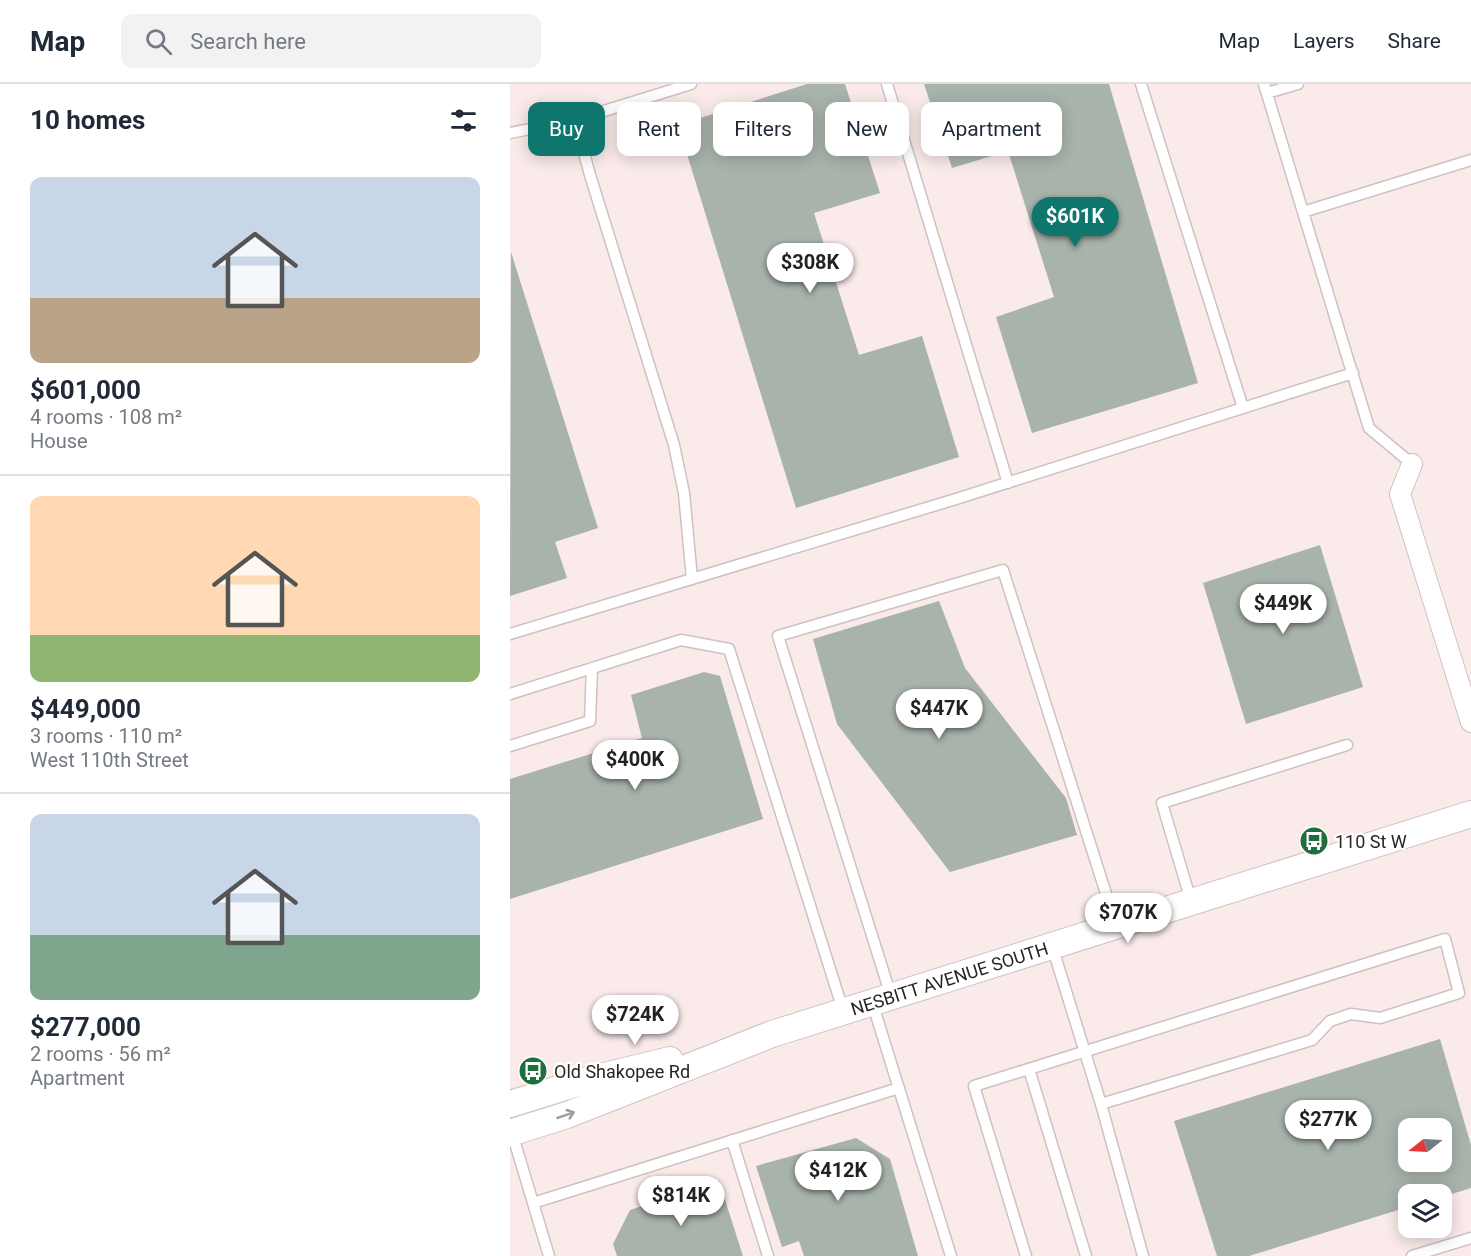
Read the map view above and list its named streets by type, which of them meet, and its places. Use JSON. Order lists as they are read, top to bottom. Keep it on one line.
{"streets":{"street":["NESBITT AVENUE SOUTH"]},"places":{"bus stop":["110 St W","Old Shakopee Rd"]},"north":"left","page":{"header":"Map","search":"Search here","nav":["Map","Layers","Share"],"heading":"10 homes","chip":["Buy","Rent","Filters","New","Apartment"],"list":[{"name":"$601,000","note":"4 rooms · 108 m² · House"},{"name":"$449,000","note":"3 rooms · 110 m² · West 110th Street"},{"name":"$277,000","note":"2 rooms · 56 m² · Apartment"}],"price":["$601K","$308K","$449K","$447K","$400K","$707K","$724K","$277K","$412K","$814K"]}}
